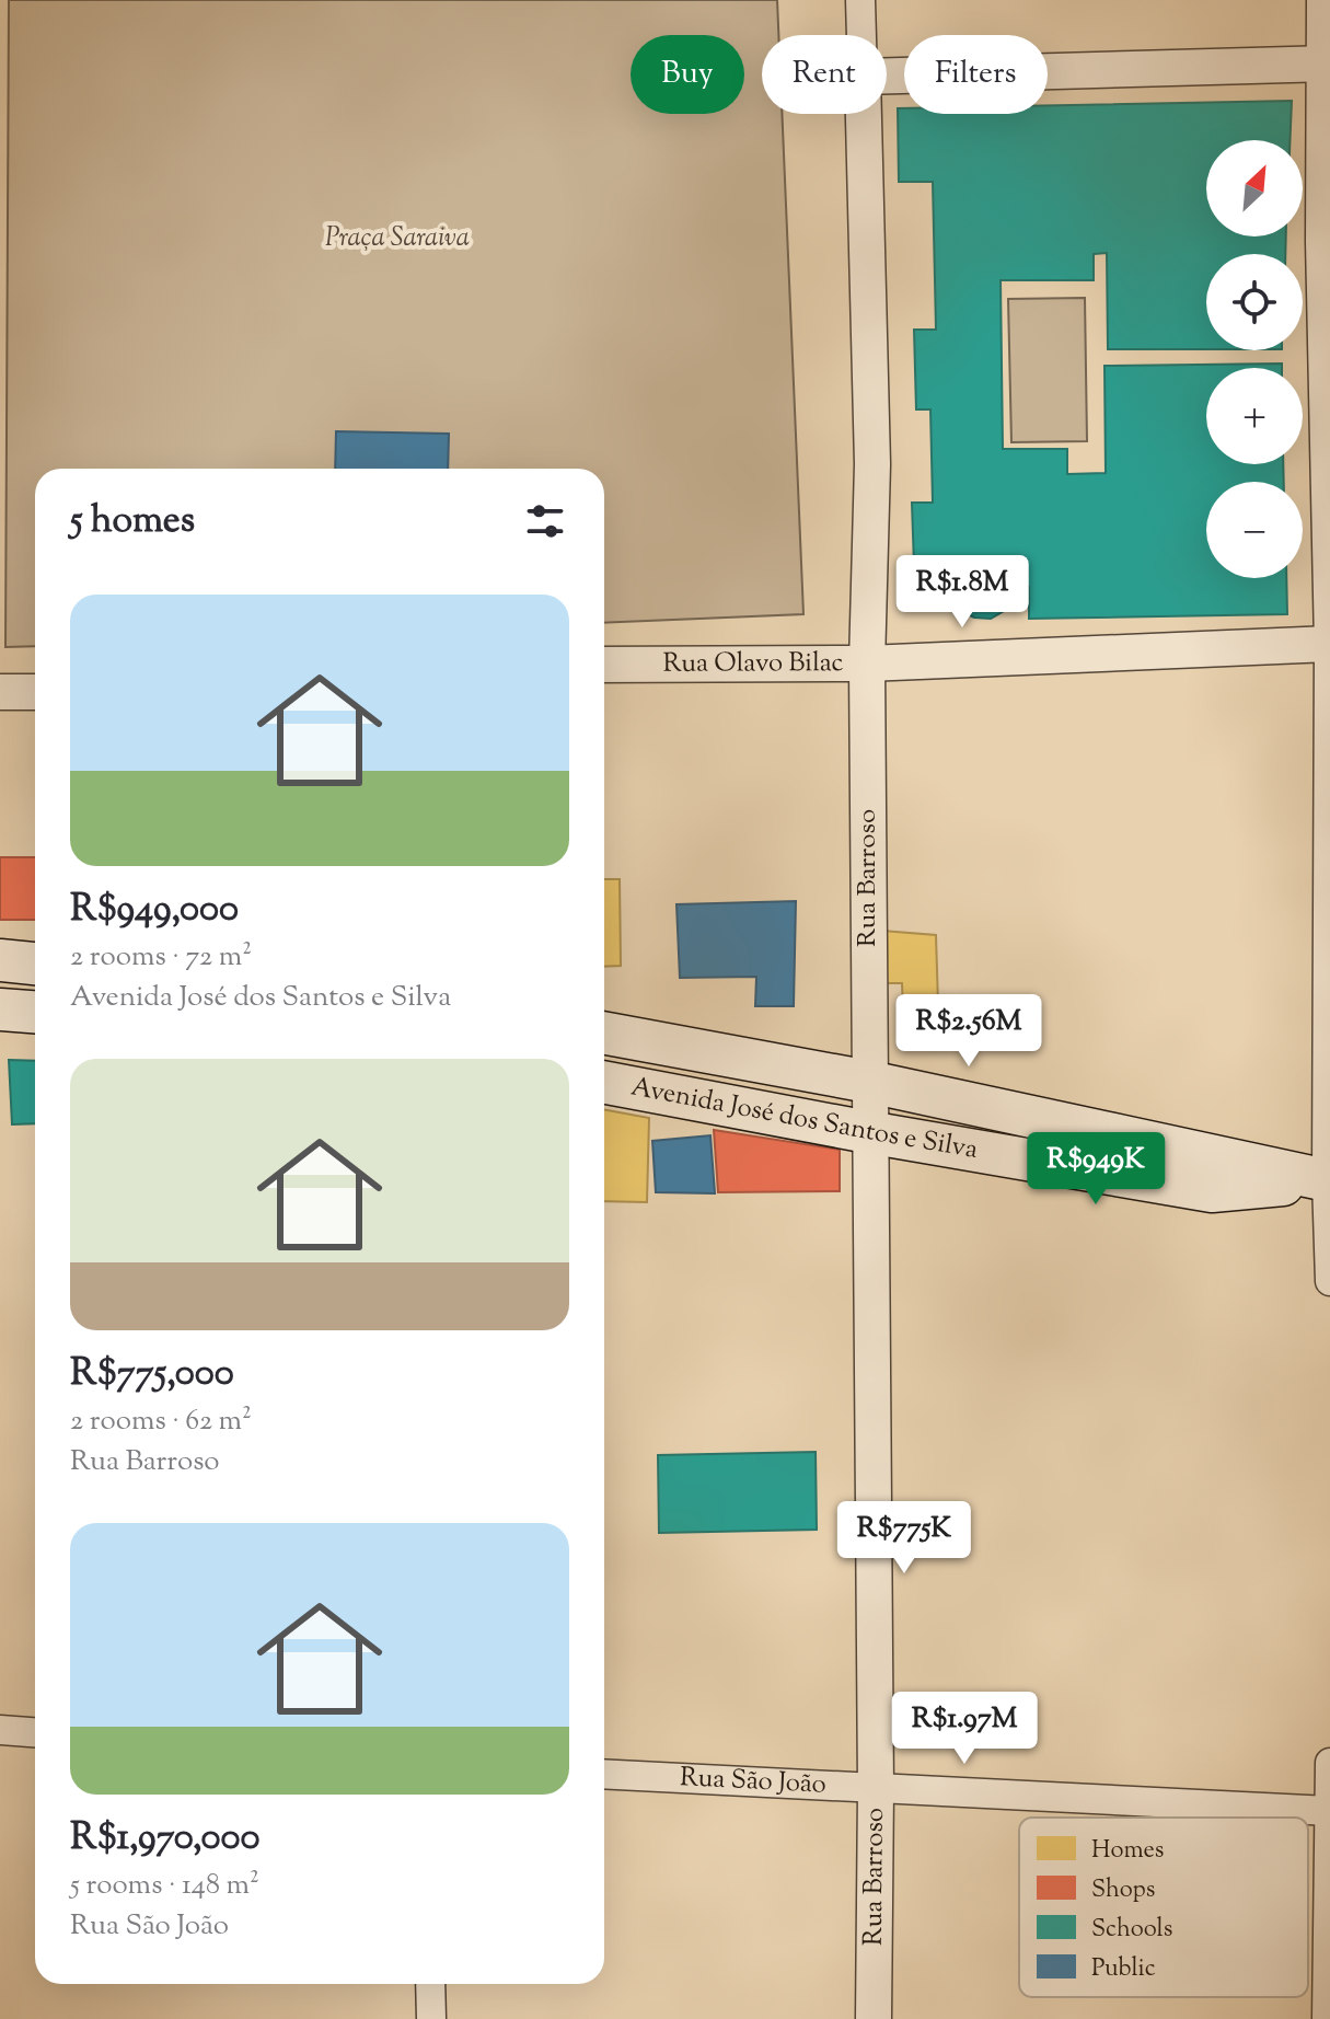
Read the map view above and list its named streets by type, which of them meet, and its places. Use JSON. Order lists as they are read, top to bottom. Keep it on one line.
{"streets":{"main road":["Avenida José dos Santos e Silva"],"street":["Rua Olavo Bilac","Rua Barroso","Rua São João"]},"crossings":[["Rua Olavo Bilac","Rua Barroso"],["Rua Barroso","Avenida José dos Santos e Silva"],["Rua Barroso","Rua São João"]],"parks":["Praça Saraiva"],"legend":["Homes","Shops","Schools","Public"],"north":"top right","page":{"chip":["Buy","Rent","Filters"],"map_buttons":["+","−"],"heading":"5 homes","price":["R$1.8M","R$2.56M","R$949K","R$775K","R$1.97M"],"list":[{"name":"R$949,000","note":"2 rooms · 72 m² · Avenida José dos Santos e Silva"},{"name":"R$775,000","note":"2 rooms · 62 m² · Rua Barroso"},{"name":"R$1,970,000","note":"5 rooms · 148 m² · Rua São João"}]}}
